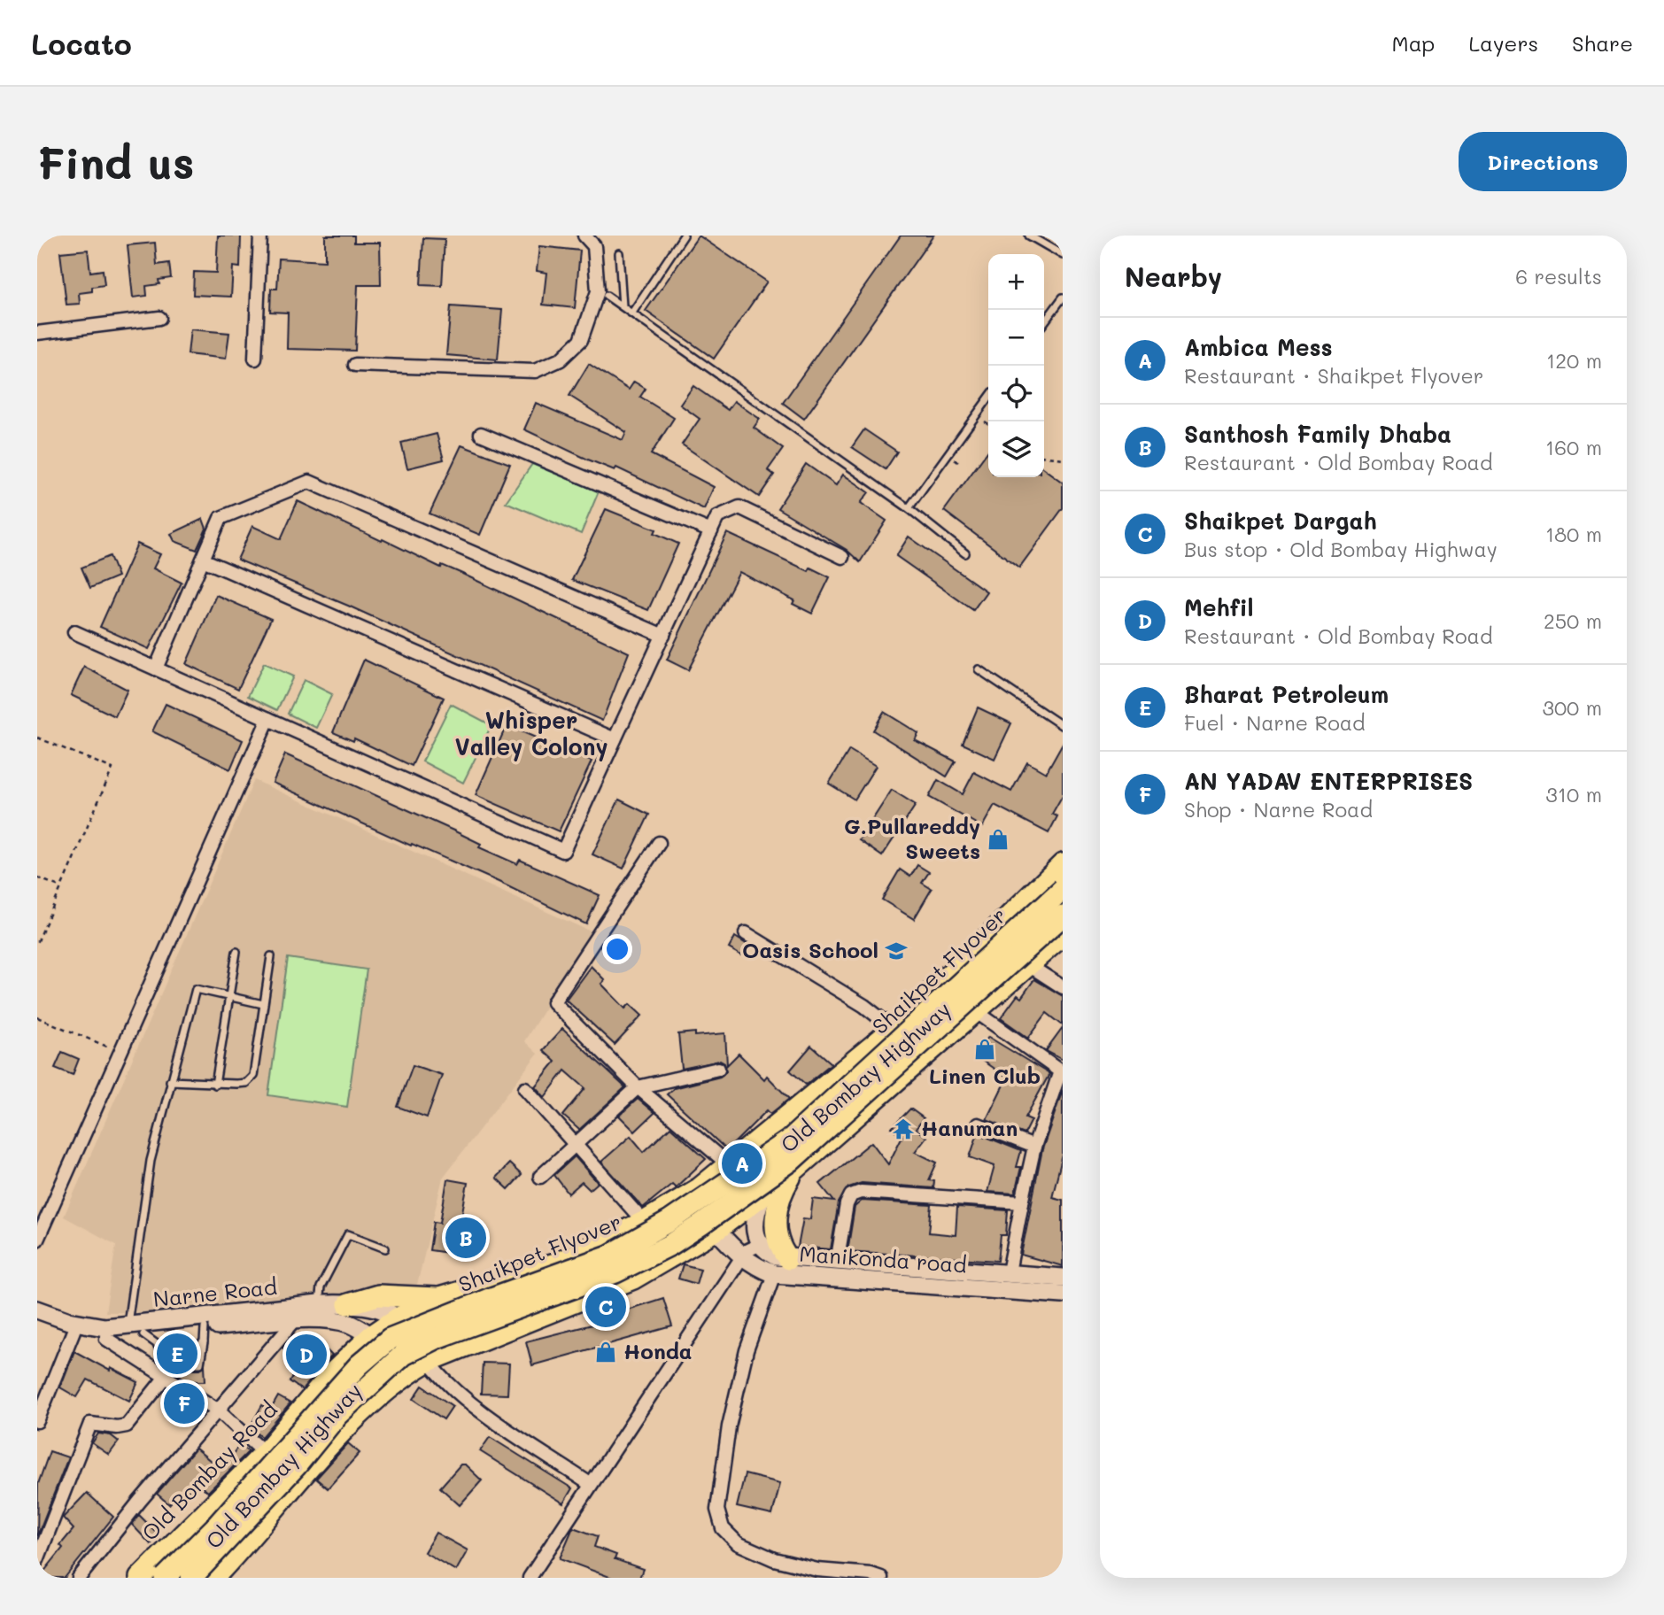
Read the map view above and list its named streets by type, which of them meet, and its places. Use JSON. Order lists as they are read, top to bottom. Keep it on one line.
{"streets":{"main road":["Shaikpet Flyover","Old Bombay Highway","Manikonda road","Narne Road","Old Bombay Road"]},"crossings":[["Old Bombay Highway","Manikonda road"],["Old Bombay Highway","Old Bombay Road"],["Narne Road","Old Bombay Road"]],"districts":["Whisper Valley Colony"],"places":{"shop":["G.Pullareddy Sweets","Linen Club","Honda"],"school or university":["Oasis School"],"temple":["Hanuman"]},"page":{"header":"Locato","nav":["Map","Layers","Share"],"buttons":"Directions","title":"Find us","heading":["Nearby","6 results"],"map_buttons":["+","−"],"list":[{"mark":"A","name":"Ambica Mess","note":"Restaurant · Shaikpet Flyover","value":"120 m"},{"mark":"B","name":"Santhosh Family Dhaba","note":"Restaurant · Old Bombay Road","value":"160 m"},{"mark":"C","name":"Shaikpet Dargah","note":"Bus stop · Old Bombay Highway","value":"180 m"},{"mark":"D","name":"Mehfil","note":"Restaurant · Old Bombay Road","value":"250 m"},{"mark":"E","name":"Bharat Petroleum","note":"Fuel · Narne Road","value":"300 m"},{"mark":"F","name":"AN YADAV ENTERPRISES","note":"Shop · Narne Road","value":"310 m"}],"pins":["A","B","C","E","D","F"]}}
